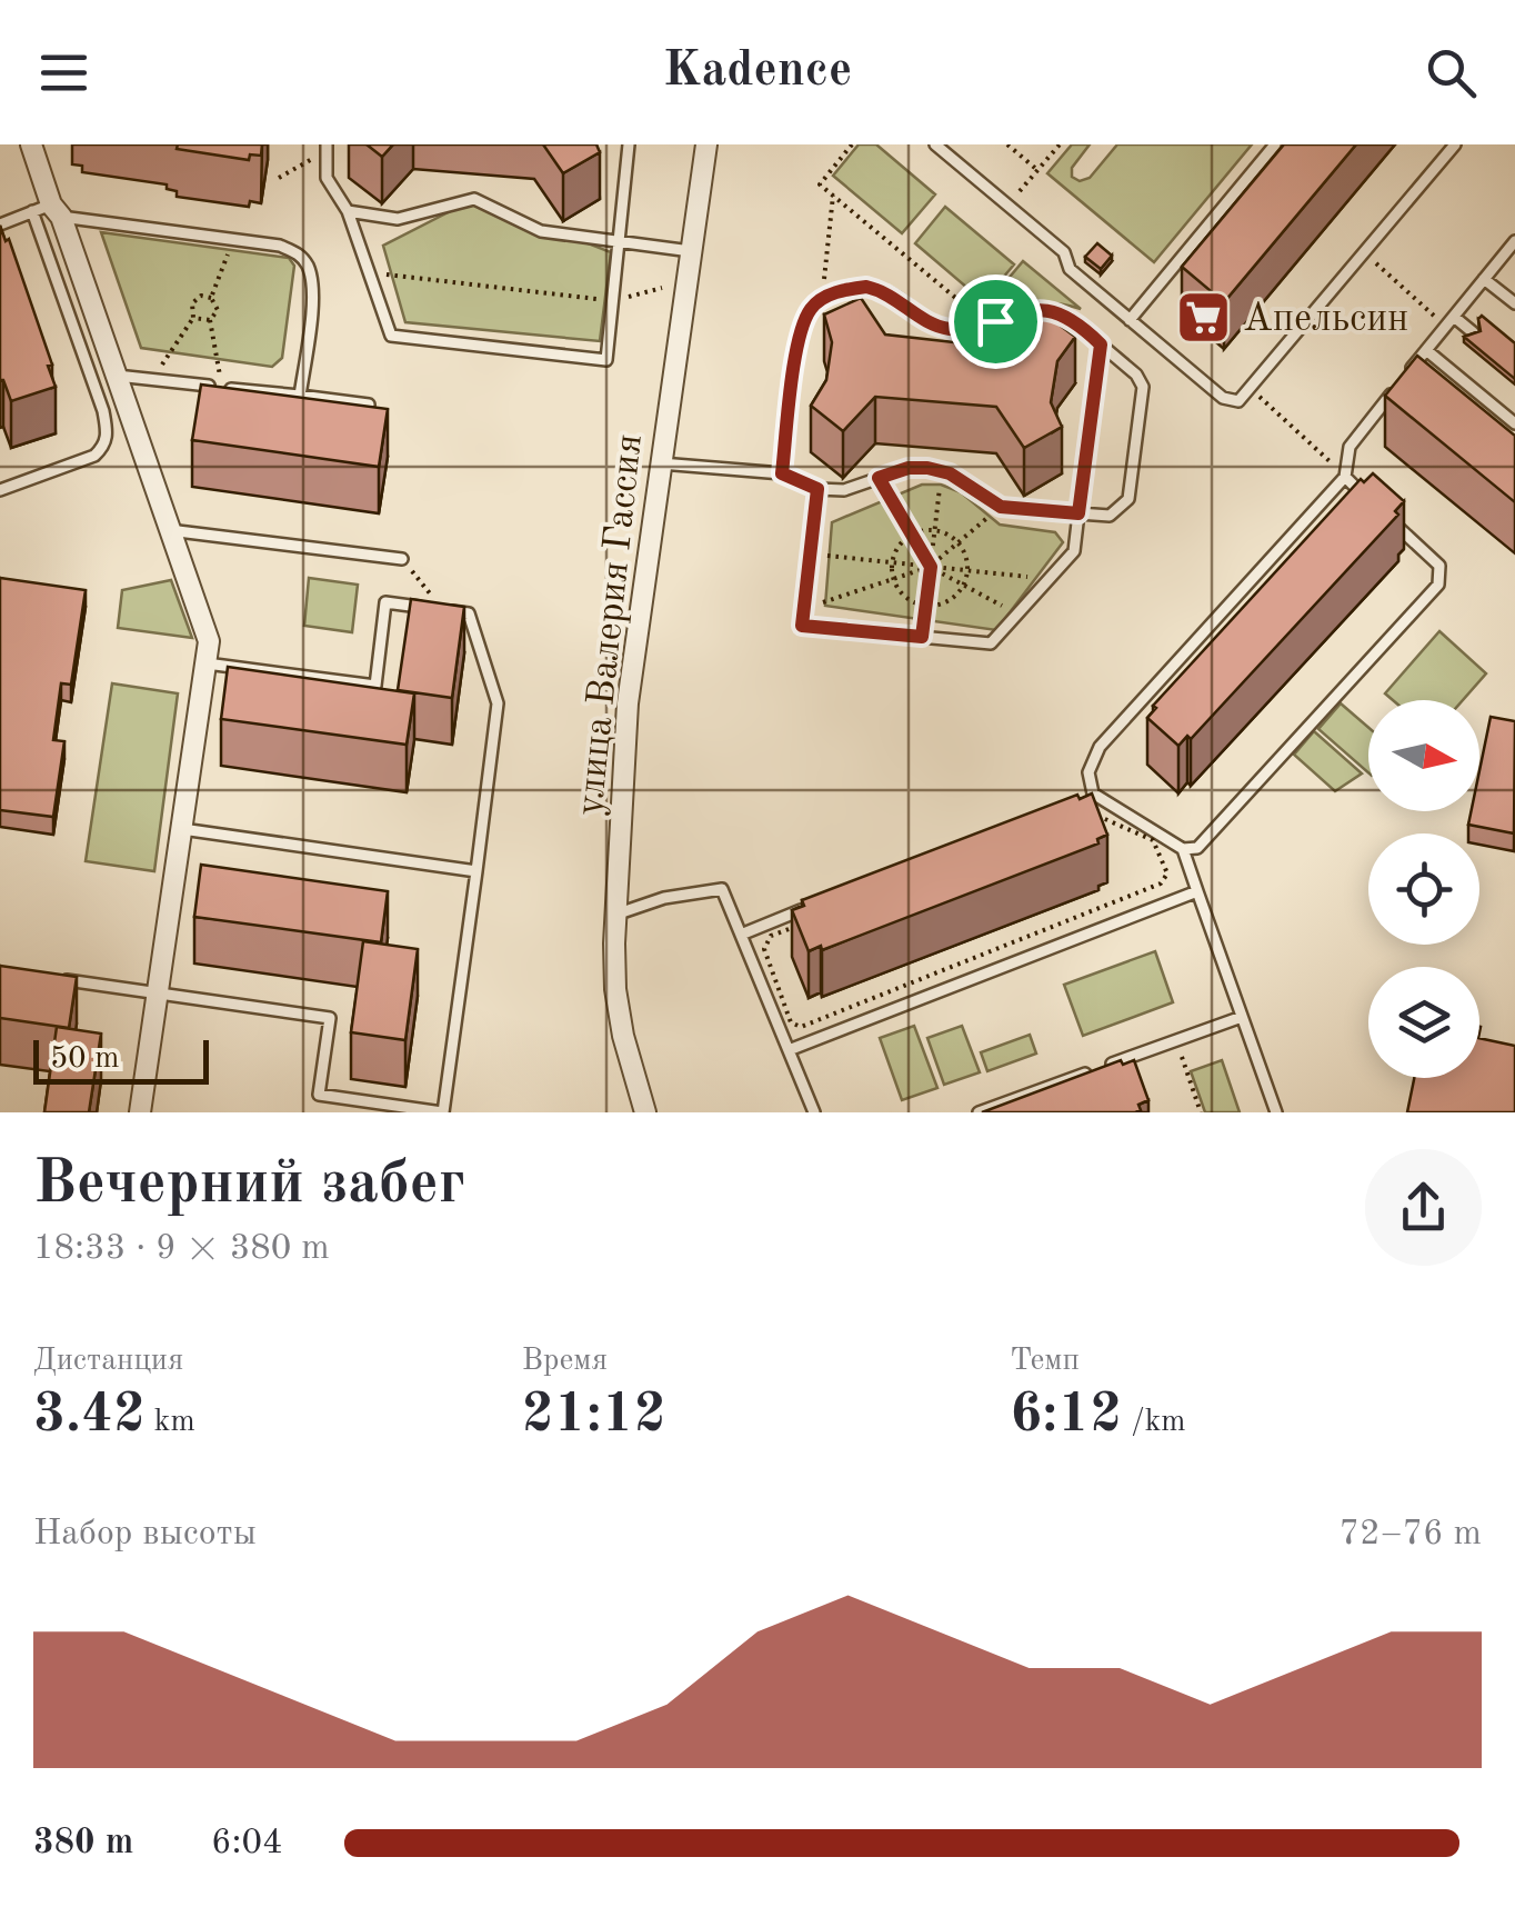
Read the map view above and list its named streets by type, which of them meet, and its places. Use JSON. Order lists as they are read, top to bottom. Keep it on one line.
{"streets":{"street":["улица Валерия Гассия"]},"places":{"supermarket":["Апельсин"]},"scale_bar":"50 m","north":"right","page":{"header":"Kadence","scale":"50 m","heading":["Вечерний забег","18:33 · 9 × 380 m"],"stats":[["Дистанция","3.42 km"],["Время","21:12"],["Темп","6:12 /km"]],"chart":["Набор высоты","72–76 m"],"list":[{"name":"380 m","note":"6:04"}]}}
